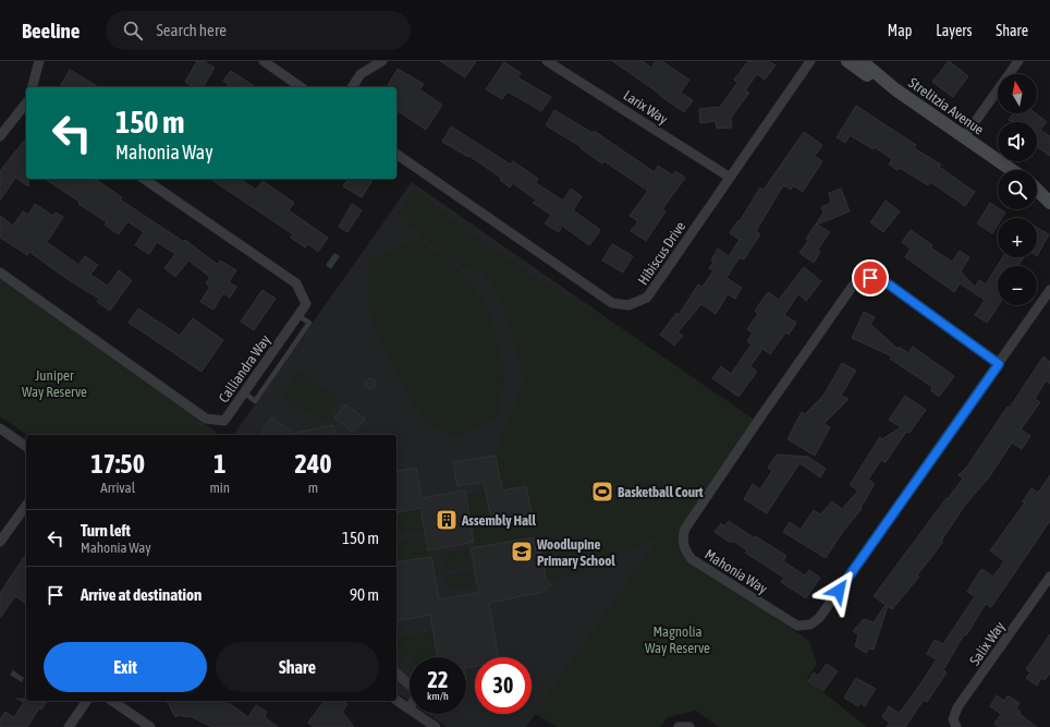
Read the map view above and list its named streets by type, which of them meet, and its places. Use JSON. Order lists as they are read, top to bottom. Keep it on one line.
{"streets":{"street":["Strelitzia Avenue","Larix Way","Hibiscus Drive","Calliandra Way","Mahonia Way","Salix Way"]},"crossings":[["Larix Way","Hibiscus Drive"]],"parks":["Juniper Way Reserve","Magnolia Way Reserve"],"places":{"sports":["Basketball Court"],"building":["Assembly Hall"],"school or university":["Woodlupine Primary School"]},"north":"top","page":{"header":"Beeline","search":"Search here","nav":["Map","Layers","Share"],"map_buttons":["+","−"],"turn":["150 m","Mahonia Way"],"eta":["17:50","Arrival","1","min","240","m"],"list":[{"name":"Turn left","note":"Mahonia Way","value":"150 m"},{"name":"Arrive at destination","value":"90 m"}],"buttons":["Exit","Share"],"speed":"22 km/h","limit":"30"}}
